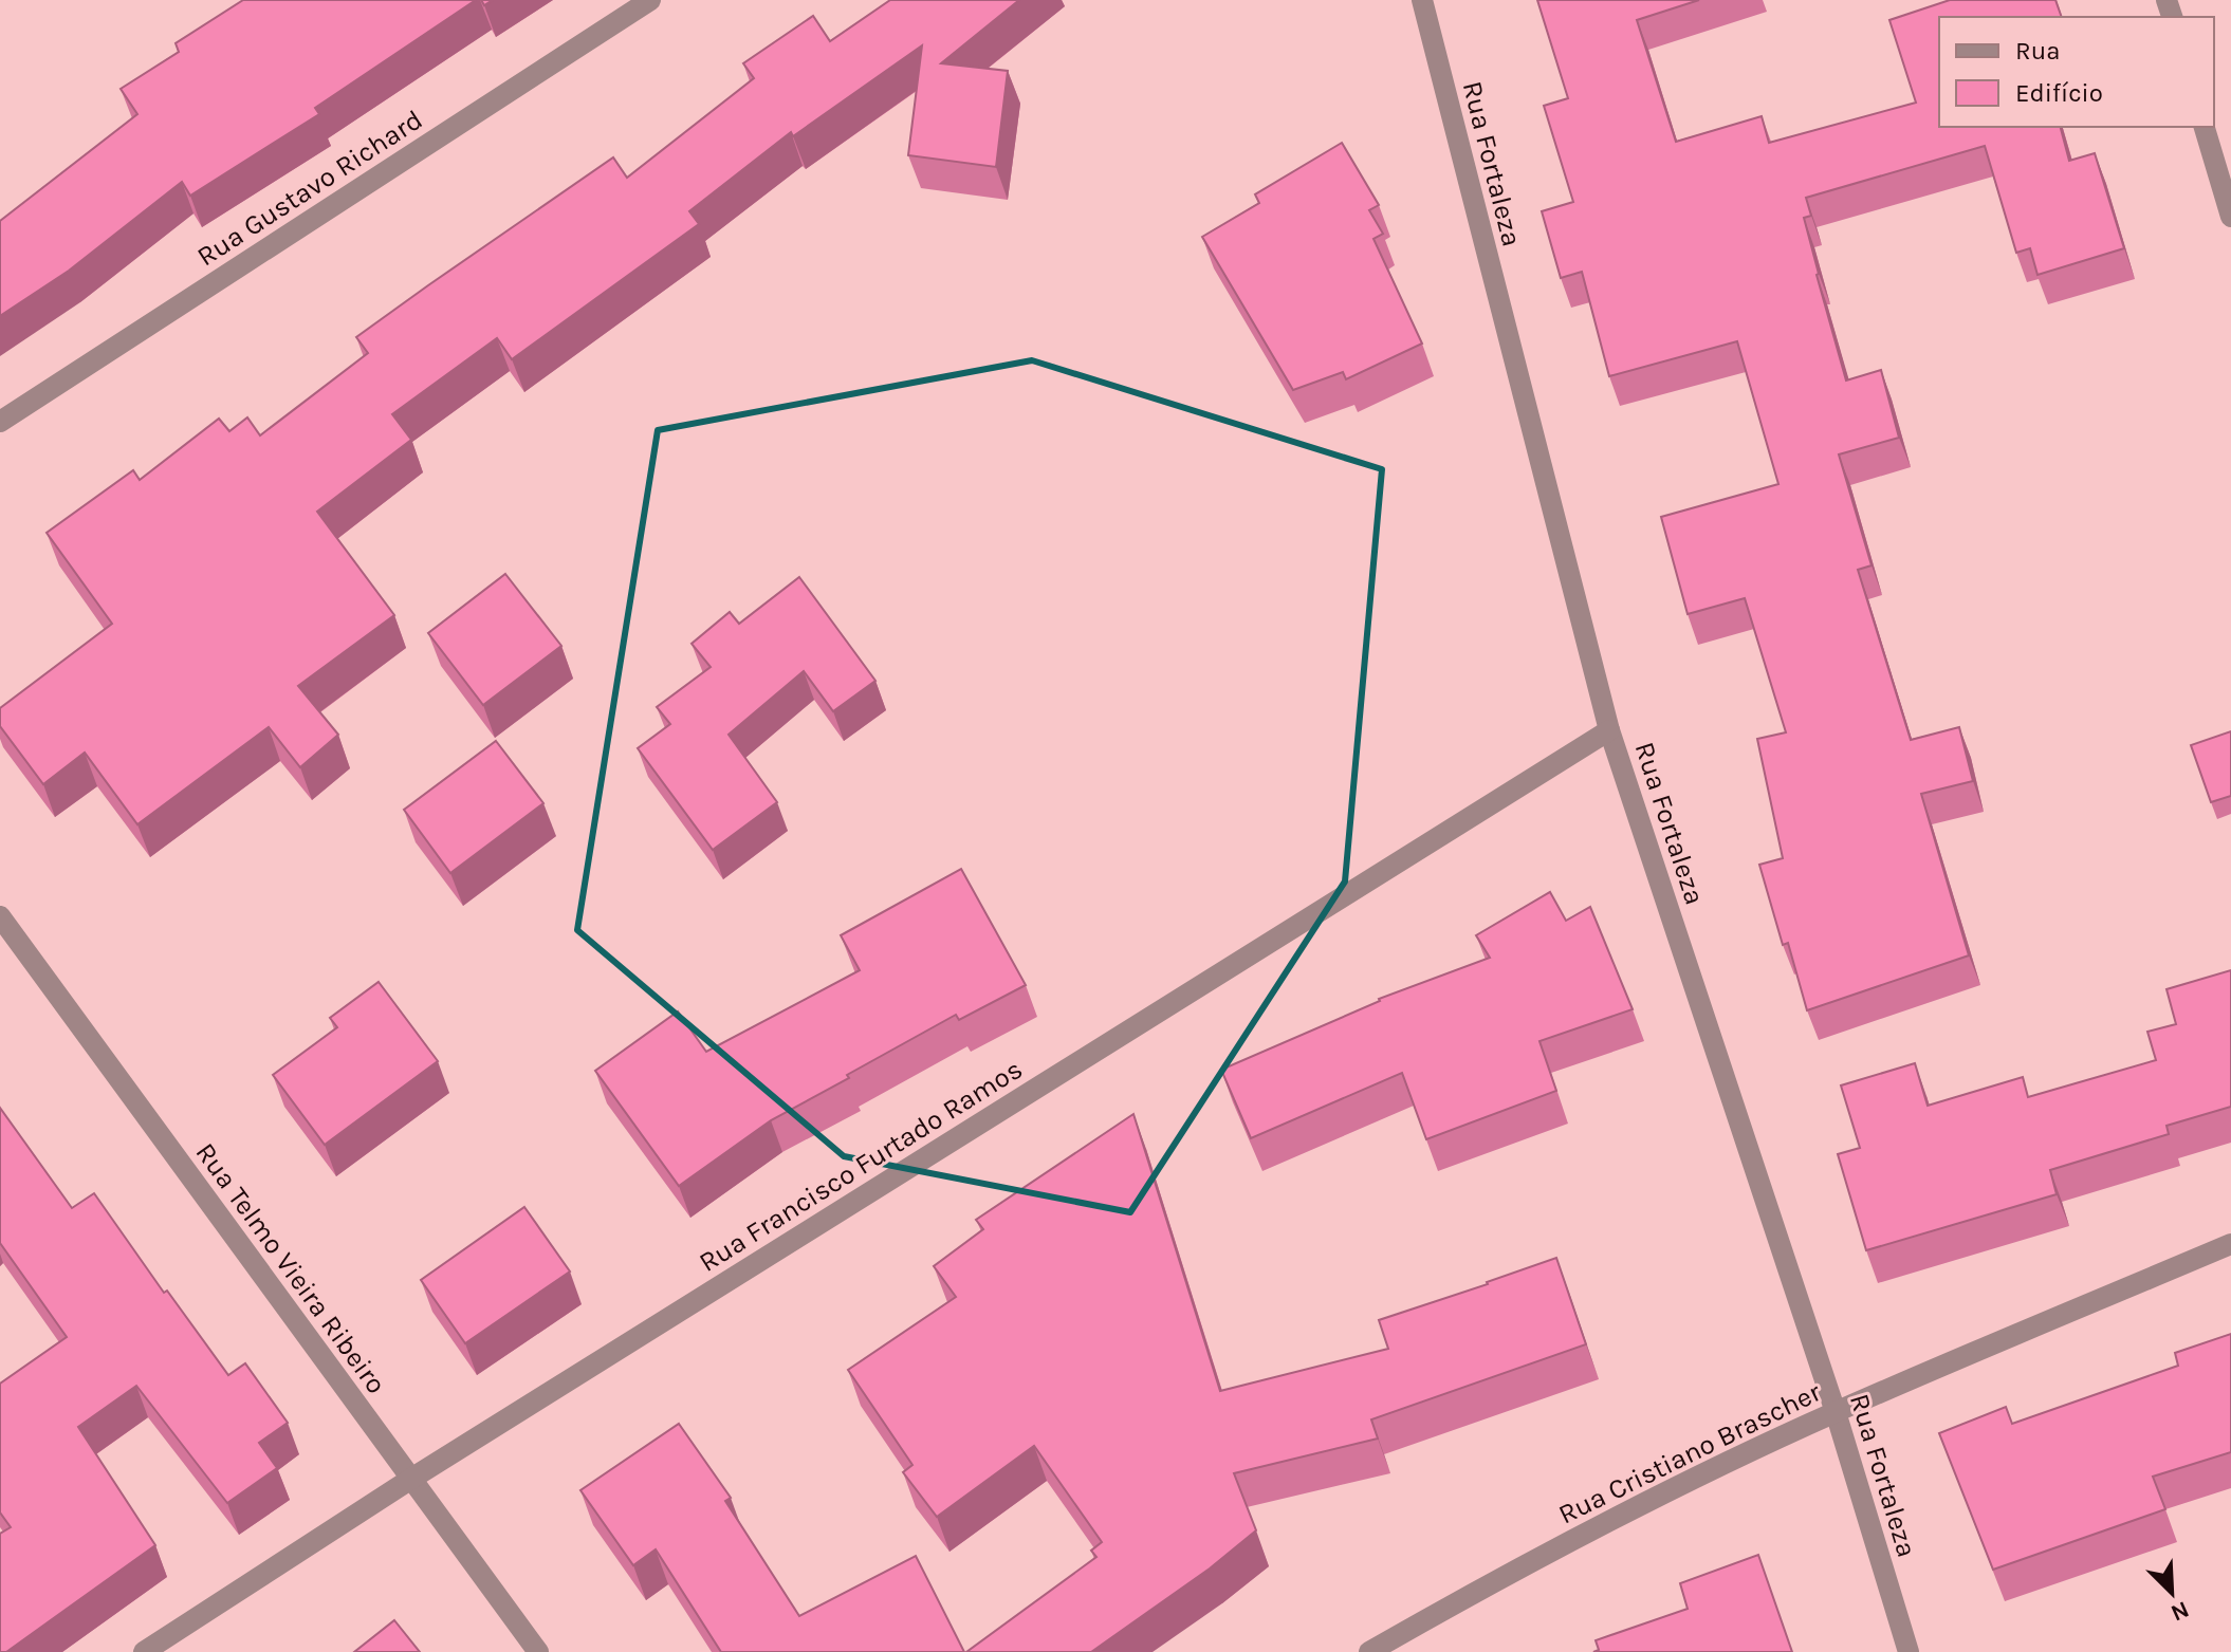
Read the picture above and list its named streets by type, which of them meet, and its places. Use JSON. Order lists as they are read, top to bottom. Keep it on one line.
{"streets":{"street":["Rua Fortaleza","Rua Gustavo Richard","Rua Francisco Furtado Ramos","Rua Telmo Vieira Ribeiro","Rua Cristiano Brascher"]},"crossings":[["Rua Fortaleza","Rua Francisco Furtado Ramos"],["Rua Fortaleza","Rua Cristiano Brascher"],["Rua Francisco Furtado Ramos","Rua Telmo Vieira Ribeiro"]],"legend":["Rua","Edifício"],"north":"bottom right"}
